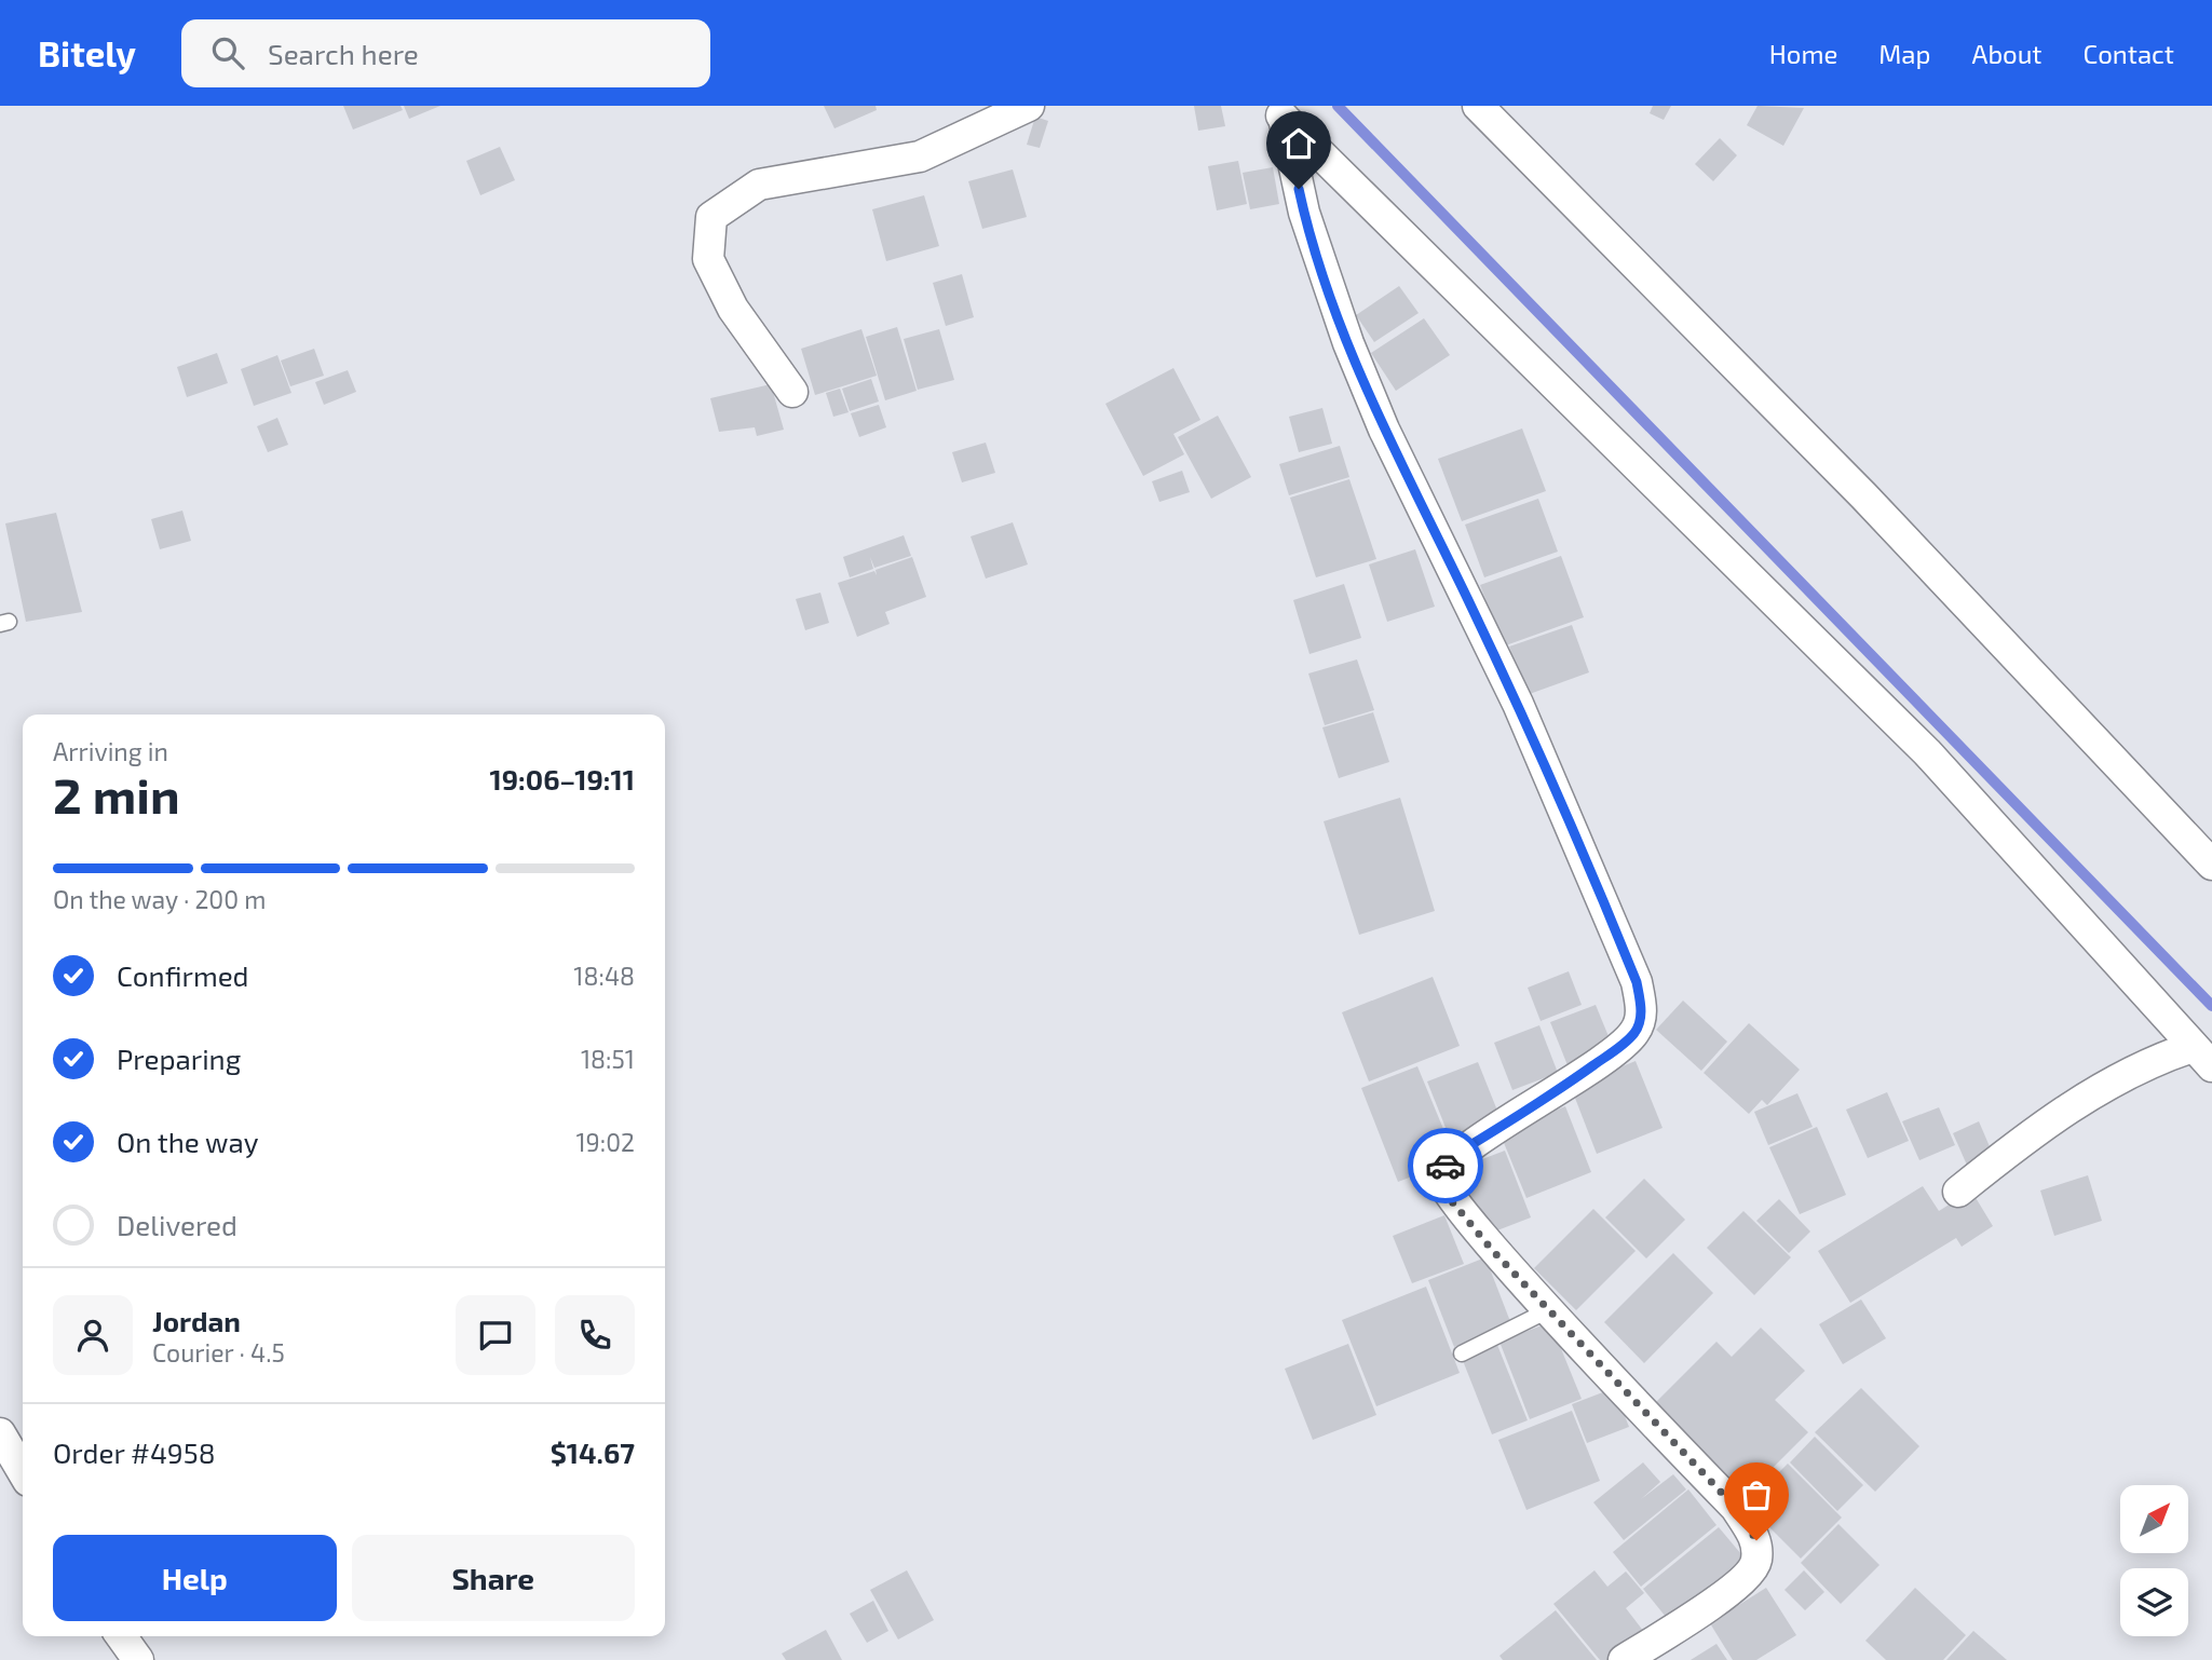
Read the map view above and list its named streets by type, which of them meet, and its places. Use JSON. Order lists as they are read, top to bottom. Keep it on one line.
{"north":"top right","page":{"header":"Bitely","search":"Search here","nav":["Home","Map","About","Contact"],"heading":["2 min","Arriving in","19:06–19:11"],"panel":["Jordan","Courier · 4.5","Order #4958","$14.67"],"bar":"On the way · 200 m","list":[["Confirmed","18:48"],["Preparing","18:51"],["On the way","19:02"],"Delivered"],"buttons":["Help","Share"]}}
